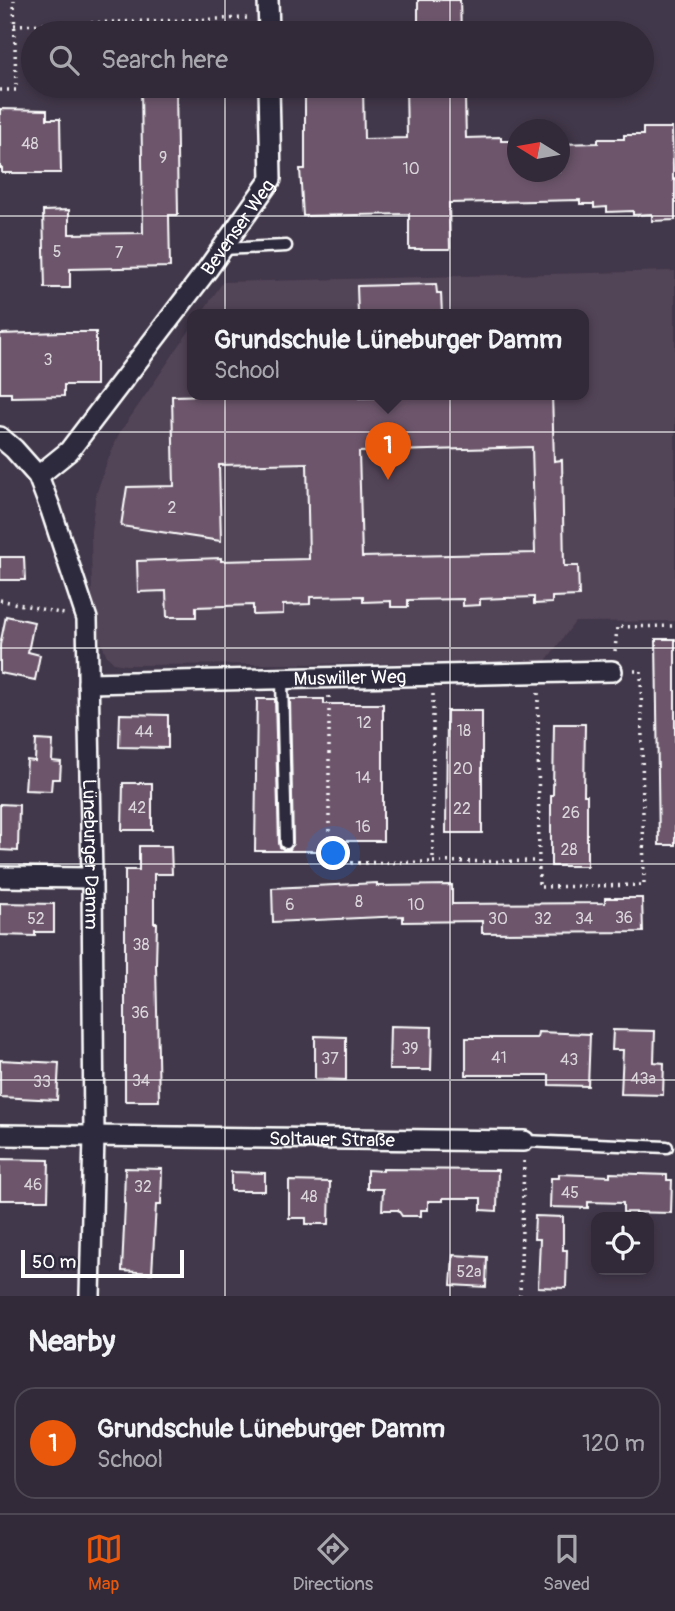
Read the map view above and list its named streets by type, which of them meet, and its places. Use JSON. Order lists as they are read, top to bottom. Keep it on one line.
{"streets":{"street":["Bevenser Weg","Muswiller Weg","Lüneburger Damm","Soltauer Straße"]},"crossings":[["Bevenser Weg","Lüneburger Damm"],["Muswiller Weg","Lüneburger Damm"],["Lüneburger Damm","Soltauer Straße"]],"house_numbers":["48","9","10","5","7","3","2","12","18","44","20","14","42","22","26","16","28","8","6","10","36","52","30","32","34","38","36","39","41","37","43","43a","34","33","46","32","45","48","52a"],"scale_bar":"50 m","north":"left","page":{"search":"Search here","popup":["Grundschule Lüneburger Damm","School"],"pins":"1","scale":"50 m","heading":"Nearby","list":[{"mark":"1","name":"Grundschule Lüneburger Damm","note":"School","value":"120 m"}],"nav":["Map","Directions","Saved"]}}
